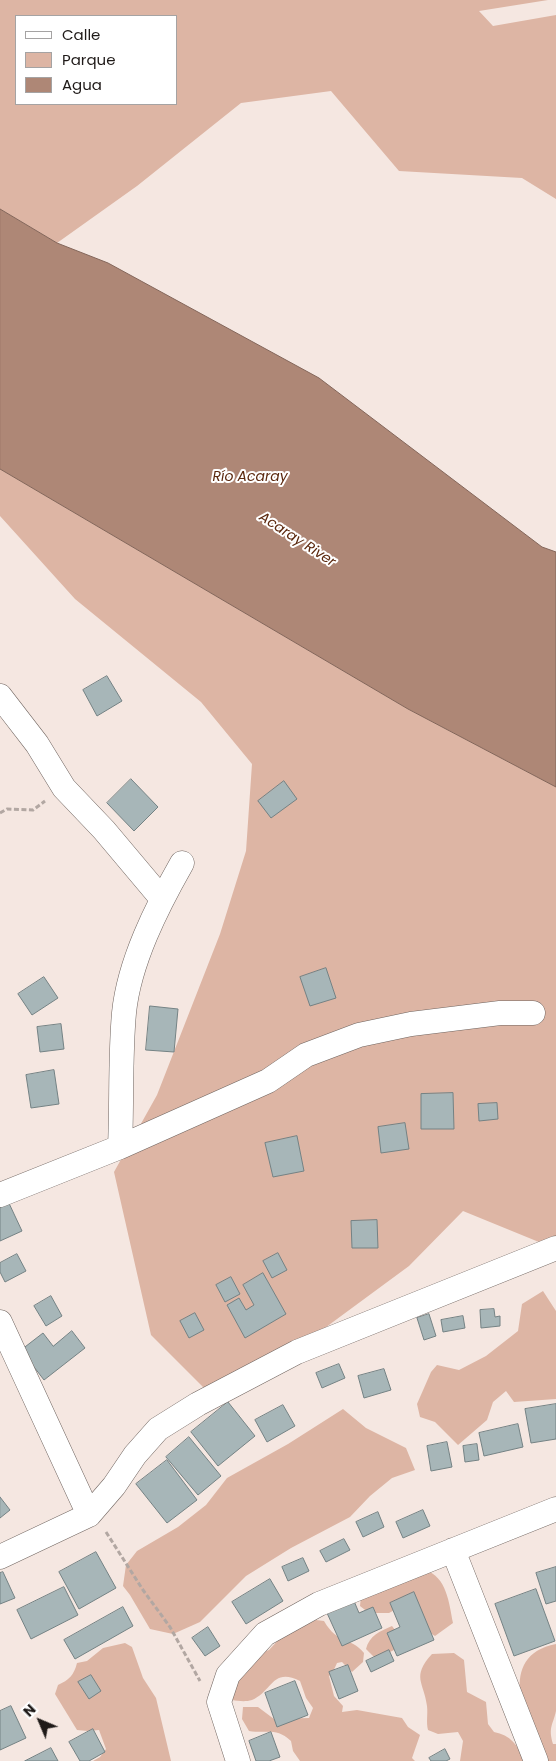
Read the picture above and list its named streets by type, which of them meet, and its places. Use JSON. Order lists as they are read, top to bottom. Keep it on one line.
{"water":["Río Acaray","Acaray River"],"legend":["Calle","Parque","Agua"],"north":"top left"}
